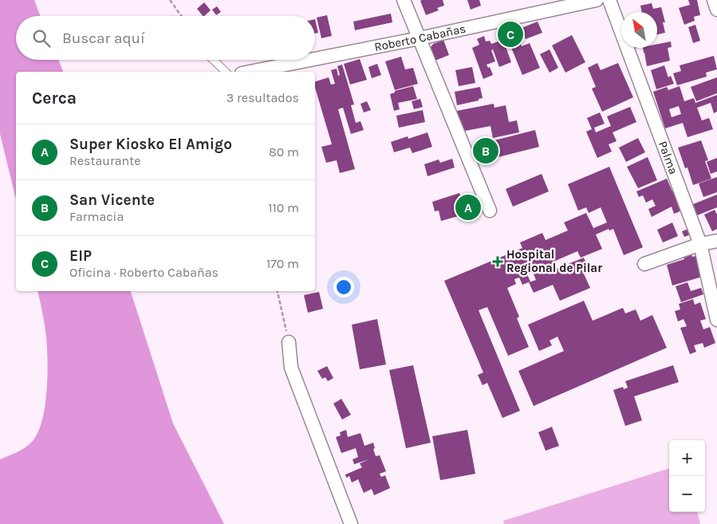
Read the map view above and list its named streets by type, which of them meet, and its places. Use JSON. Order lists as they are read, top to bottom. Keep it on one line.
{"streets":{"street":["Roberto Cabañas","Palma"]},"places":{"health":["Hospital Regional de Pilar"]},"north":"top left","page":{"search":"Buscar aquí","pins":["C","B","A"],"heading":["Cerca","3 resultados"],"list":[{"mark":"A","name":"Super Kiosko El Amigo","note":"Restaurante","value":"80 m"},{"mark":"B","name":"San Vicente","note":"Farmacia","value":"110 m"},{"mark":"C","name":"EIP","note":"Oficina · Roberto Cabañas","value":"170 m"}],"map_buttons":["+","−"]}}
